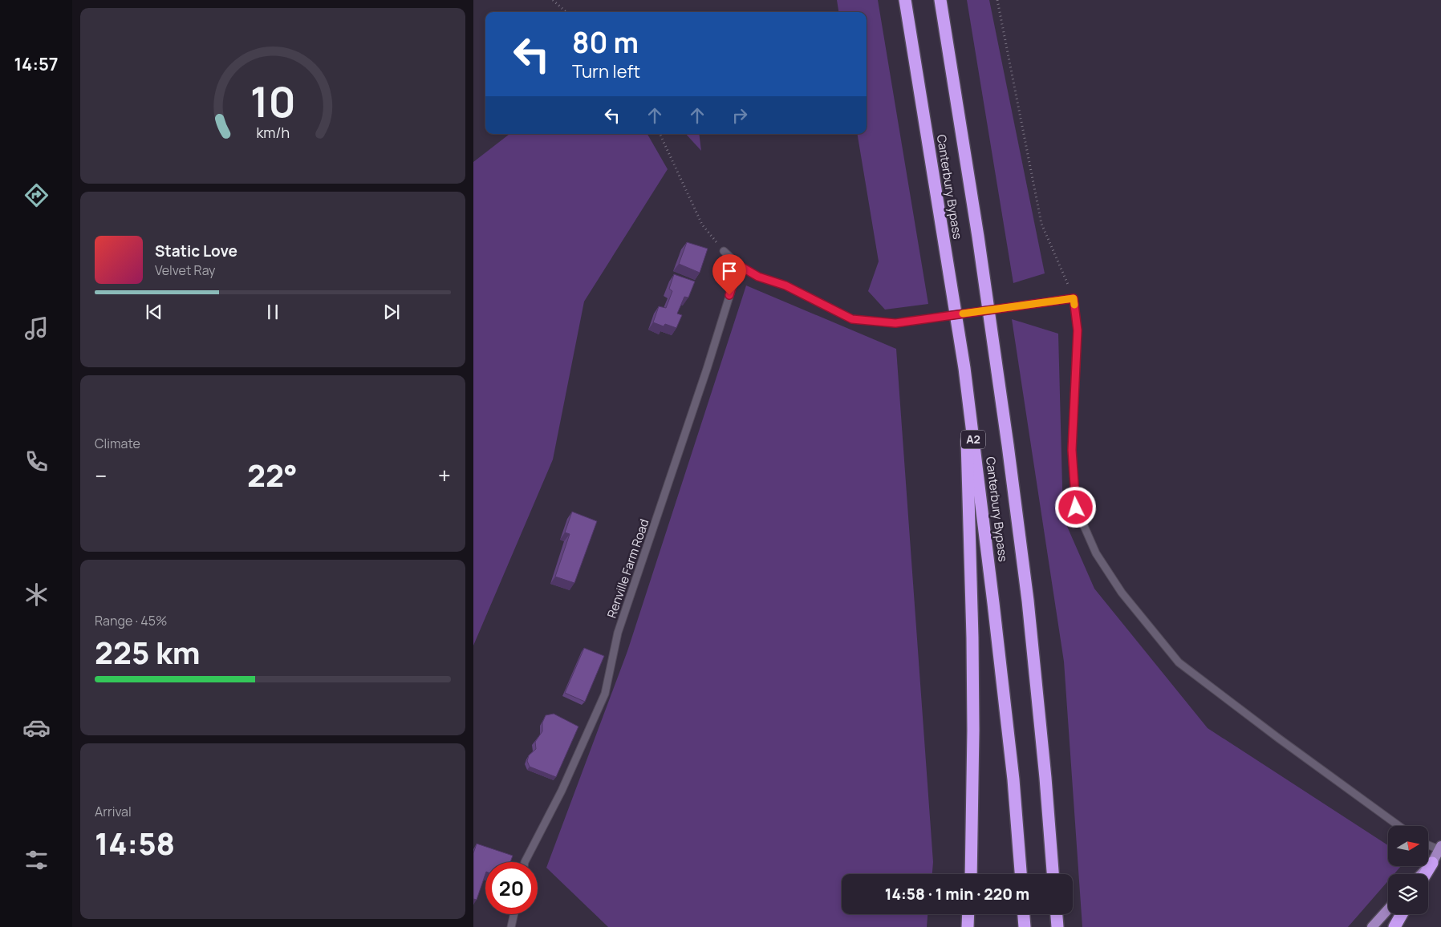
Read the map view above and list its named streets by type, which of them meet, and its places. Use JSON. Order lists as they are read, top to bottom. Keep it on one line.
{"streets":{"highway":["Canterbury Bypass","A2"],"lane":["Renville Farm Road"]},"crossings":[["Canterbury Bypass","A2"]],"north":"right","page":{"tabs":"14:57","turn":["80 m","Turn left"],"song":["Static Love","Velvet Ray"],"tile":["Climate",["Range · 45%","225 km"],["Arrival","14:58"]],"heat":["−","22°","+"],"limit":"20","trip":"14:58 · 1 min · 220 m","gauge":["10","km/h"]}}
